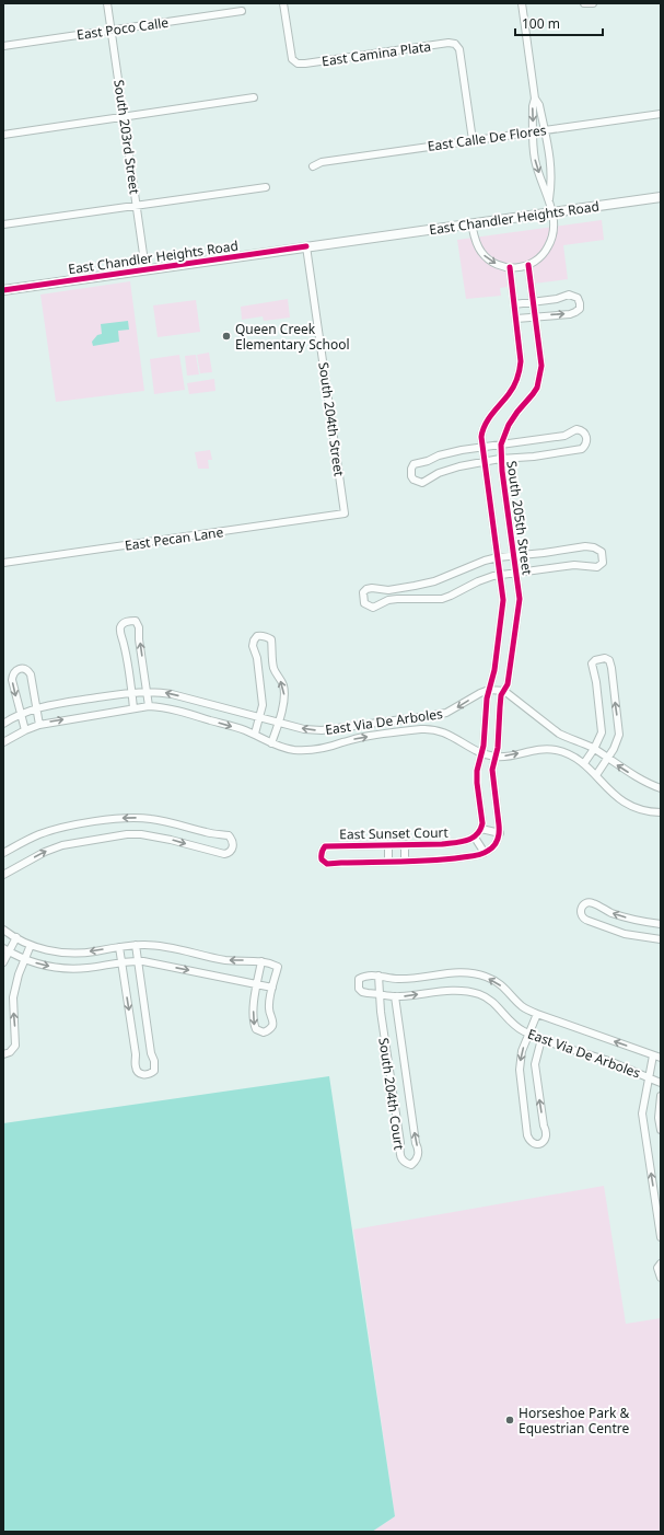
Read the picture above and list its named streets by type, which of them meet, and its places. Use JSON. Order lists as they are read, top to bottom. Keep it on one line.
{"streets":{"main road":["East Chandler Heights Road"],"street":["East Poco Calle","East Camina Plata","South 203rd Street","East Calle De Flores","South 204th Street","South 205th Street","East Pecan Lane","East Via De Arboles","East Sunset Court","South 204th Court"]},"crossings":[["East Poco Calle","South 203rd Street"],["East Camina Plata","East Calle De Flores"],["South 203rd Street","East Chandler Heights Road"],["East Chandler Heights Road","South 204th Street"],["South 204th Street","East Pecan Lane"],["South 205th Street","East Via De Arboles"],["East Via De Arboles","South 204th Court"]],"places":["Queen Creek Elementary School","Horseshoe Park & Equestrian Centre"],"scale_bar":"100 m"}
